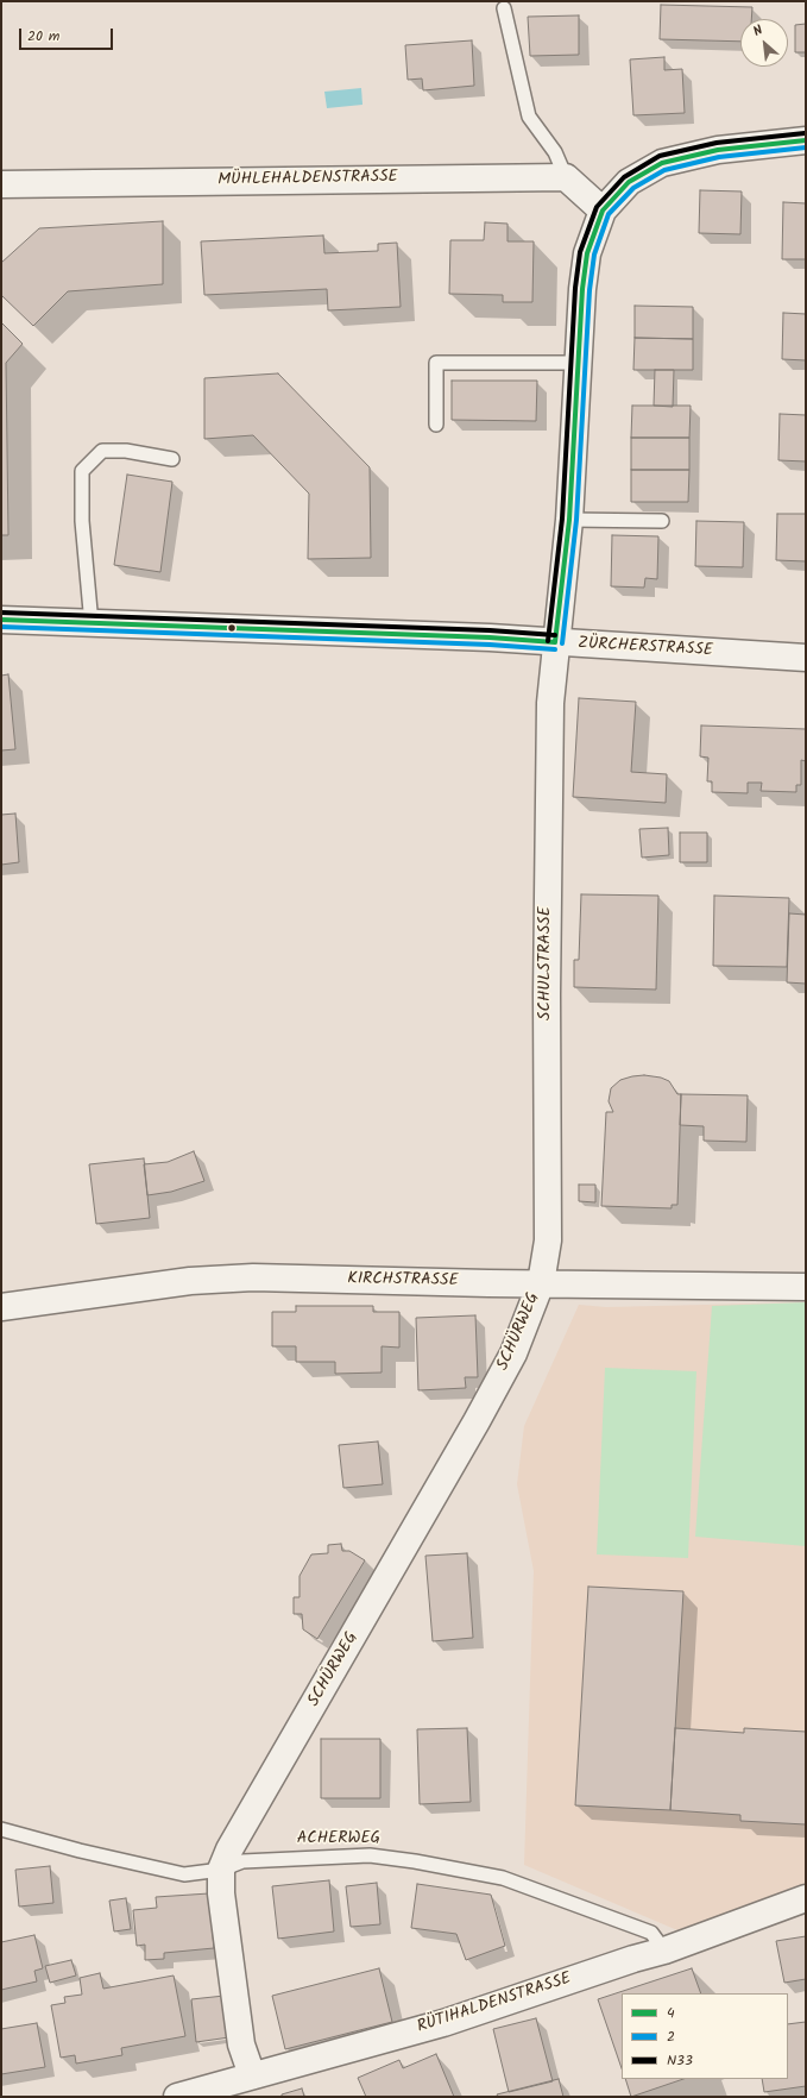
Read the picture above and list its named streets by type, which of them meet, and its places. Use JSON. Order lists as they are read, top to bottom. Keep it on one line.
{"streets":{"street":["MÜHLEHALDENSTRASSE","ZÜRCHERSTRASSE","SCHULSTRASSE","KIRCHSTRASSE","SCHÜRWEG","RÜTIHALDENSTRASSE"],"lane":["ACHERWEG"]},"crossings":[["ZÜRCHERSTRASSE","SCHULSTRASSE"],["SCHULSTRASSE","KIRCHSTRASSE"],["SCHULSTRASSE","SCHÜRWEG"],["KIRCHSTRASSE","SCHÜRWEG"],["SCHÜRWEG","ACHERWEG"],["SCHÜRWEG","RÜTIHALDENSTRASSE"],["ACHERWEG","RÜTIHALDENSTRASSE"]],"lines":["transit line N33","transit line 4","transit line 2"],"legend":["4","2","N33"],"scale_bar":"20 m","north":"top left"}
